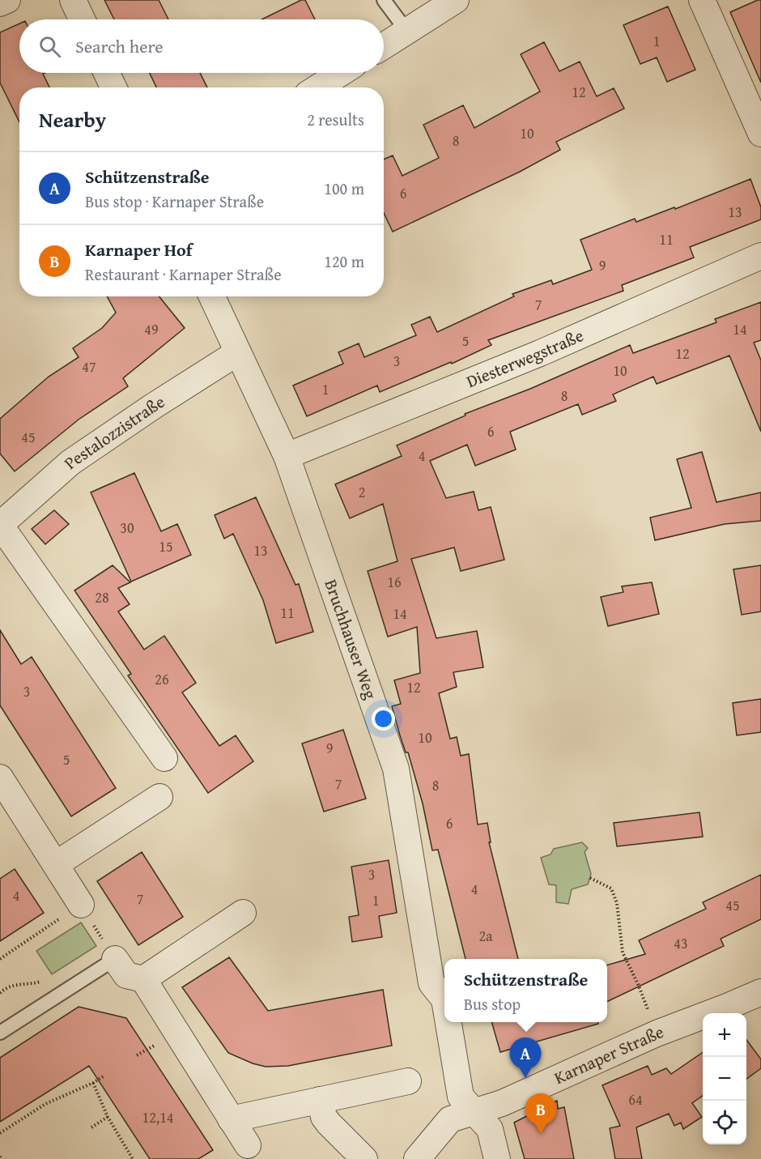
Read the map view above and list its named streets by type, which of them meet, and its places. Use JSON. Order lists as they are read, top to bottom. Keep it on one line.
{"streets":{"street":["Diesterwegstraße","Pestalozzistraße","Bruchhauser Weg","Karnaper Straße"]},"crossings":[["Diesterwegstraße","Bruchhauser Weg"],["Pestalozzistraße","Bruchhauser Weg"],["Bruchhauser Weg","Karnaper Straße"]],"house_numbers":["1","12","10","8","6","13","11","9","7","49","14","5","12","3","47","10","1","8","6","45","4","2","30","15","13","16","28","11","14","26","12","3","10","9","5","7","8","6","3","4","4","7","1","45","2a","43","64","12,14"],"page":{"search":"Search here","heading":["Nearby","2 results"],"list":[{"mark":"A","name":"Schützenstraße","note":"Bus stop · Karnaper Straße","value":"100 m"},{"mark":"B","name":"Karnaper Hof","note":"Restaurant · Karnaper Straße","value":"120 m"}],"popup":["Schützenstraße","Bus stop"],"map_buttons":["+","−"],"pins":["A","B"]}}
